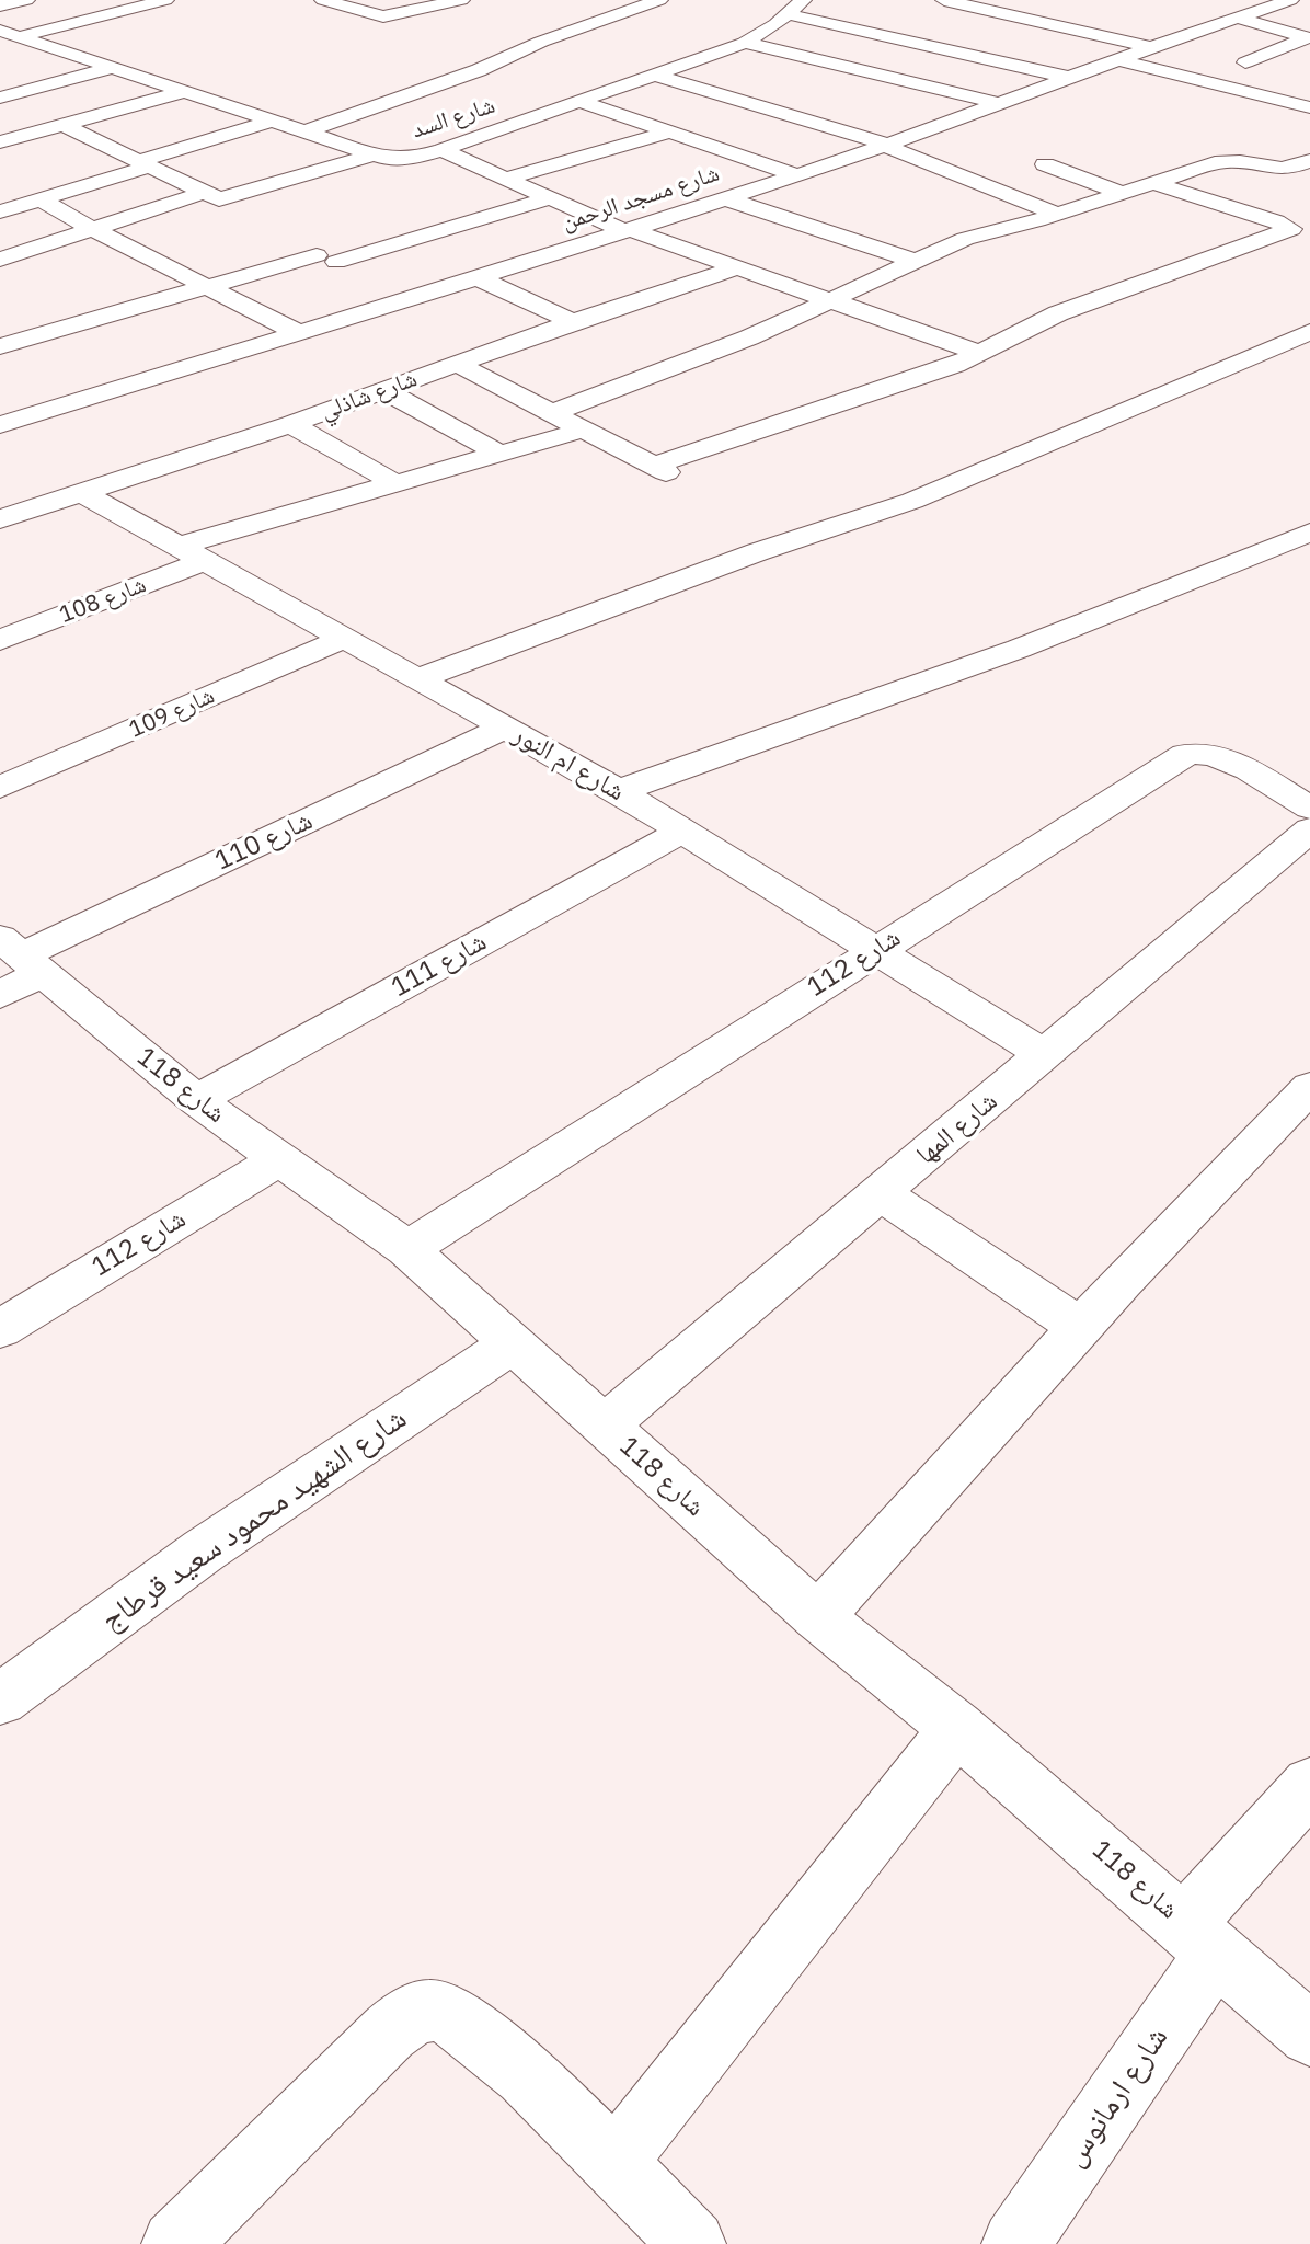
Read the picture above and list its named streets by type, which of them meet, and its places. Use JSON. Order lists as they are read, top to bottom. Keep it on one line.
{"streets":{"street":["شارع السد","شارع مسجد الرحمن","شارع شاذلي","شارع 108","شارع 109","شارع ام النور","شارع 110","شارع 112","شارع 111","شارع 118","شارع المها","شارع الشهيد محمود سعيد قرطاج","شارع ارمانوس"]},"crossings":[["شارع شاذلي","شارع ام النور"],["شارع 108","شارع ام النور"],["شارع 109","شارع ام النور"],["شارع ام النور","شارع 110"],["شارع ام النور","شارع 112"],["شارع ام النور","شارع 111"],["شارع ام النور","شارع المها"],["شارع 110","شارع 118"],["شارع 112","شارع 118"],["شارع 111","شارع 118"],["شارع 118","شارع المها"],["شارع 118","شارع الشهيد محمود سعيد قرطاج"],["شارع 118","شارع ارمانوس"]]}
